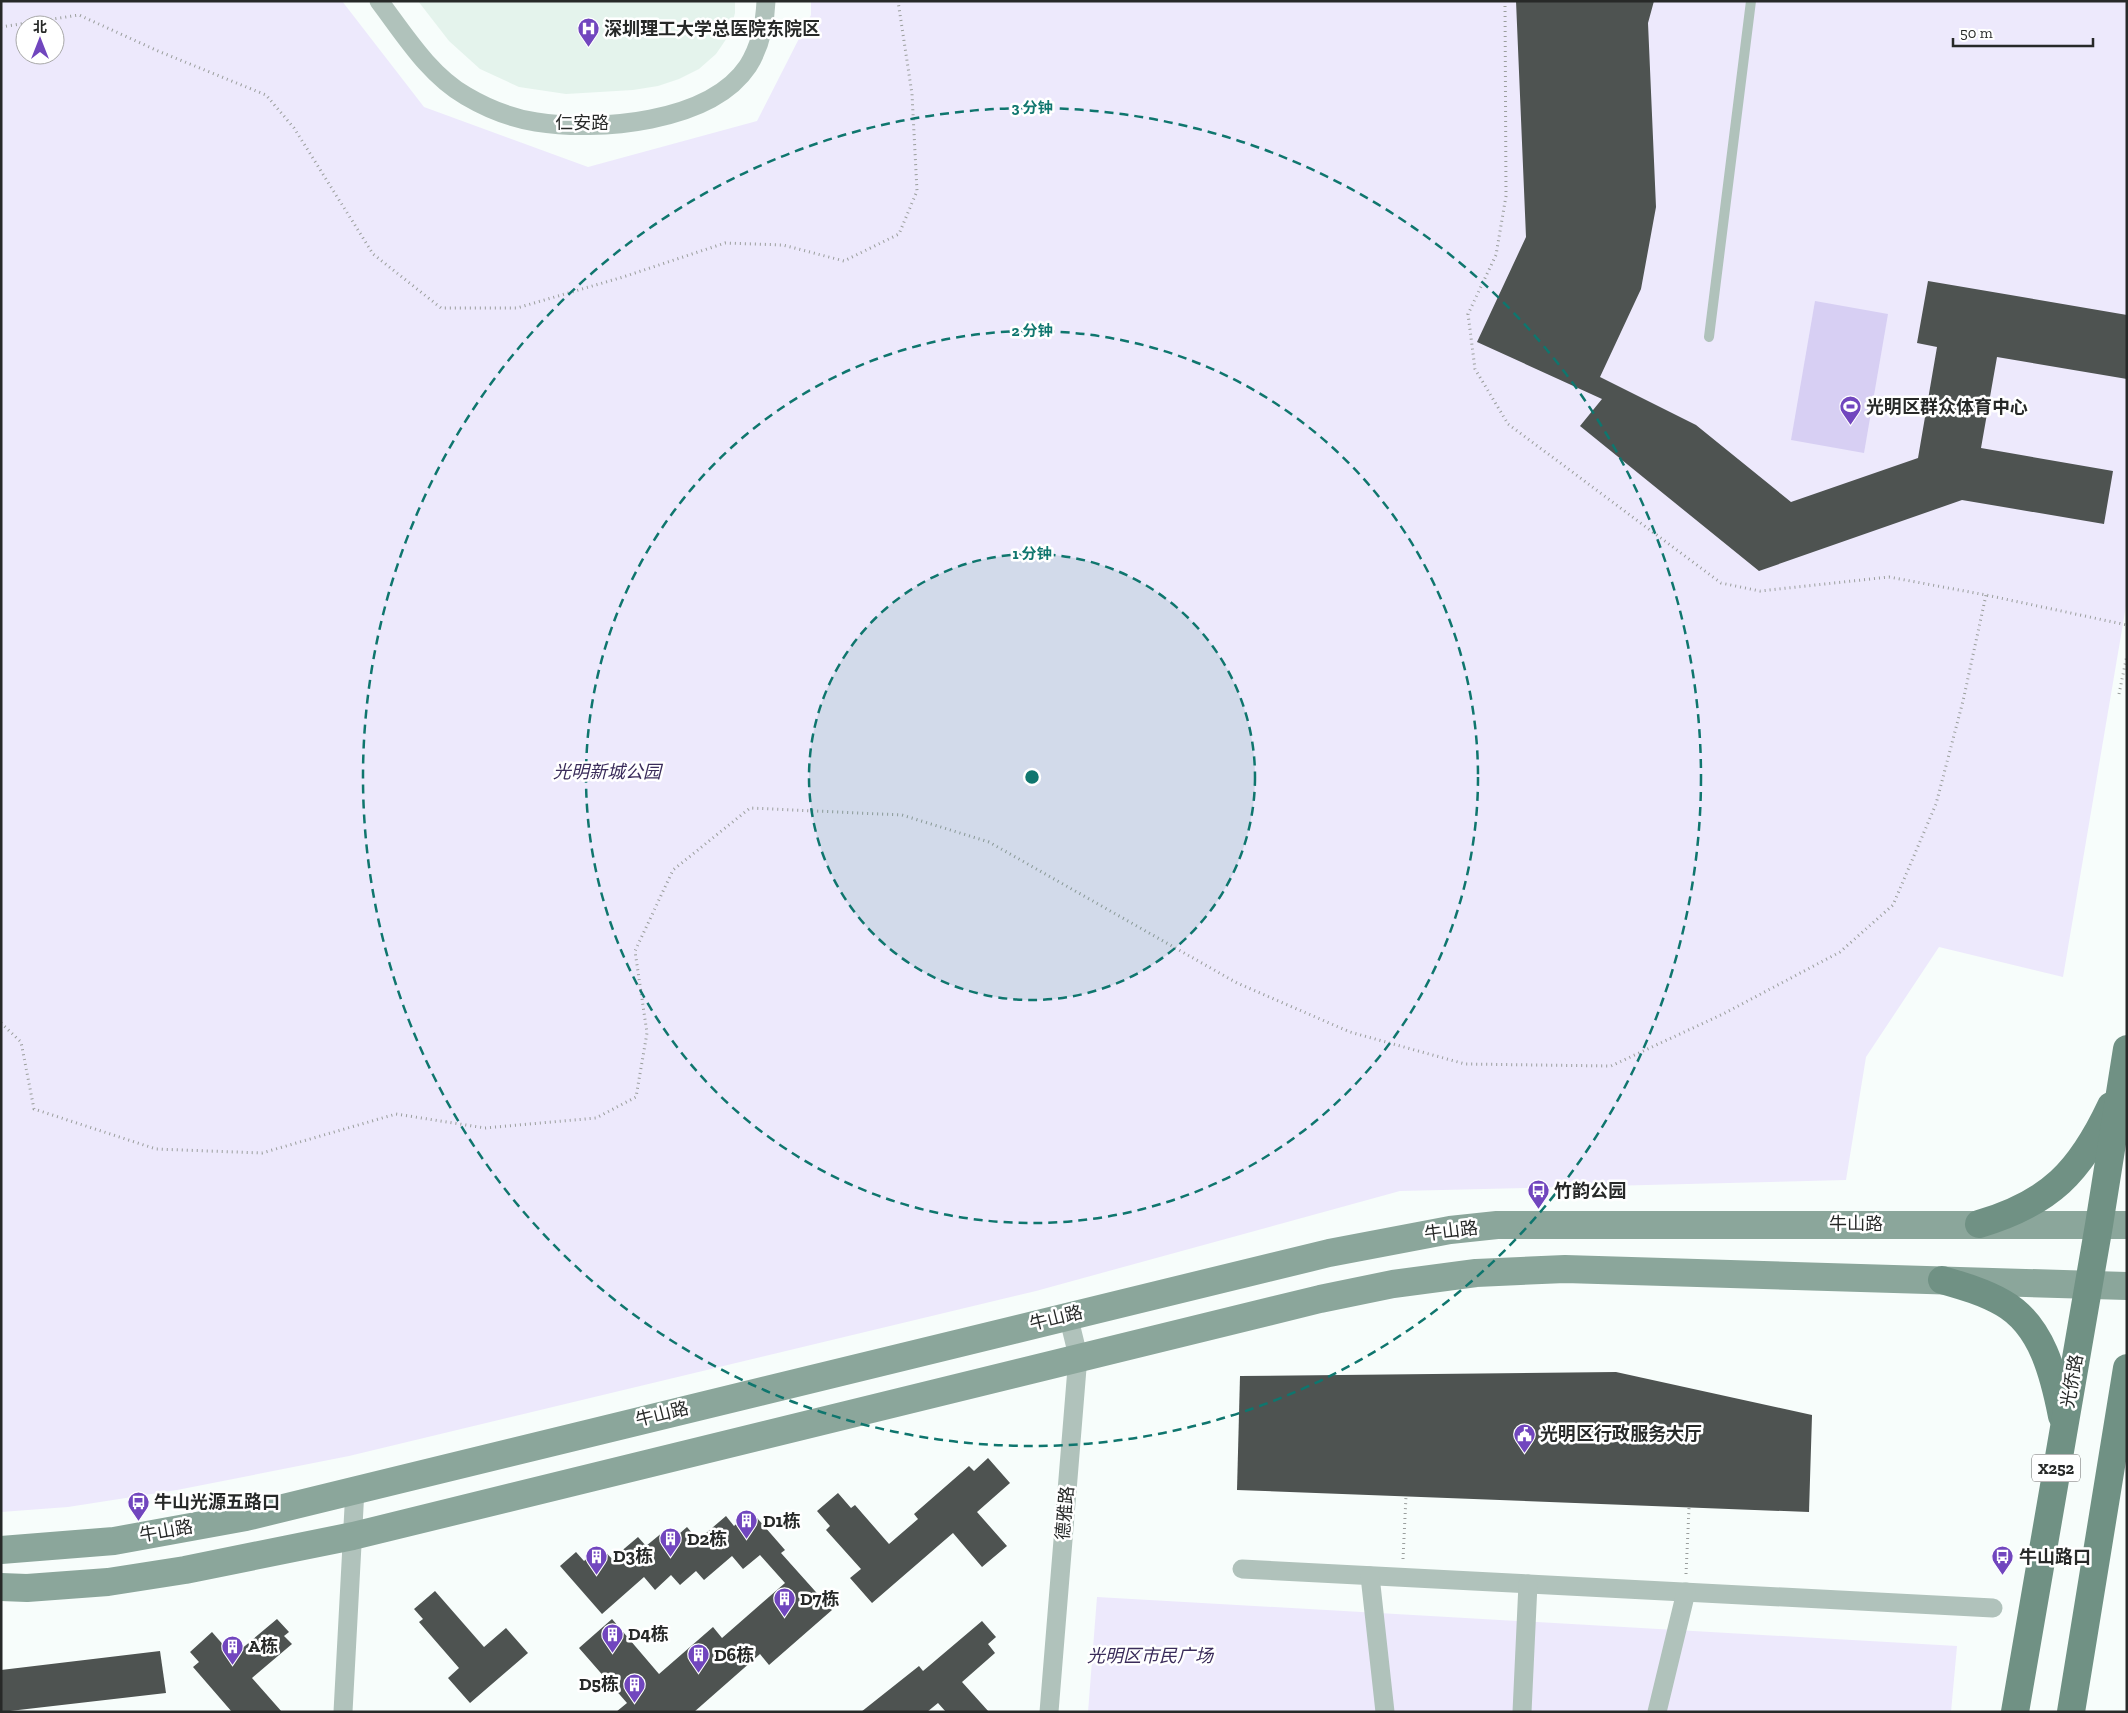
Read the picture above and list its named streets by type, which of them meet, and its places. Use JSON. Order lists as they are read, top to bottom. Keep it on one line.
{"streets":{"main road":["光侨路","X252"],"street":["仁安路","牛山路","德雅路"]},"crossings":[["牛山路","光侨路"],["牛山路","德雅路"]],"parks":["光明新城公园","光明区市民广场"],"places":{"hospital":["深圳理工大学总医院东院区"],"sports":["光明区群众体育中心"],"bus stop":["竹韵公园","牛山光源五路口","牛山路口"],"public building":["光明区行政服务大厅"],"building":["D1栋","D2栋","D3栋","D7栋","D4栋","A栋","D6栋","D5栋"]},"scale_bar":"50 m","north":"top","rings":["3 分钟","2 分钟","1 分钟"]}
